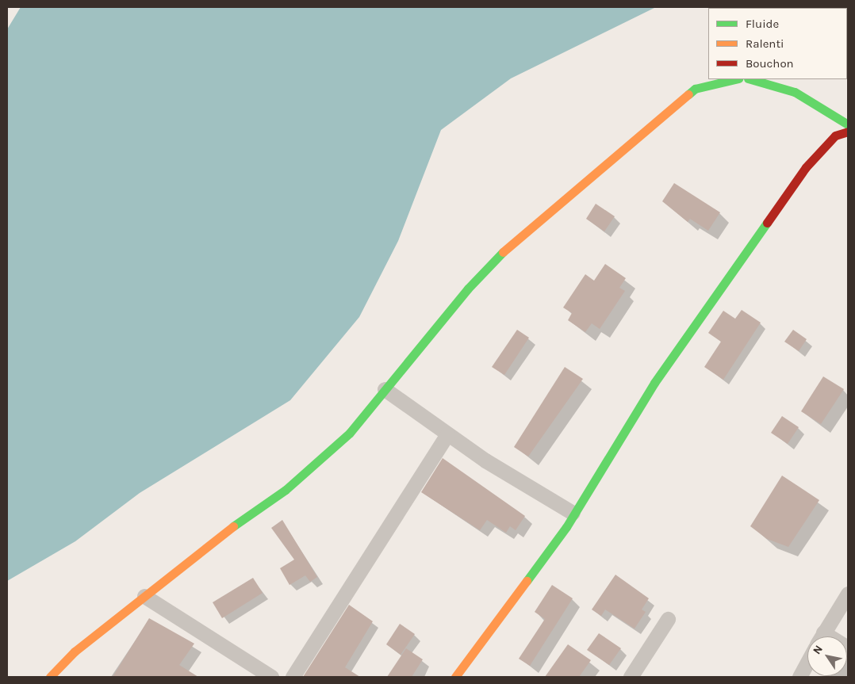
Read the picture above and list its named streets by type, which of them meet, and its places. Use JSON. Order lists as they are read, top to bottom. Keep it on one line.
{"legend":["Fluide","Ralenti","Bouchon"],"north":"top left"}
